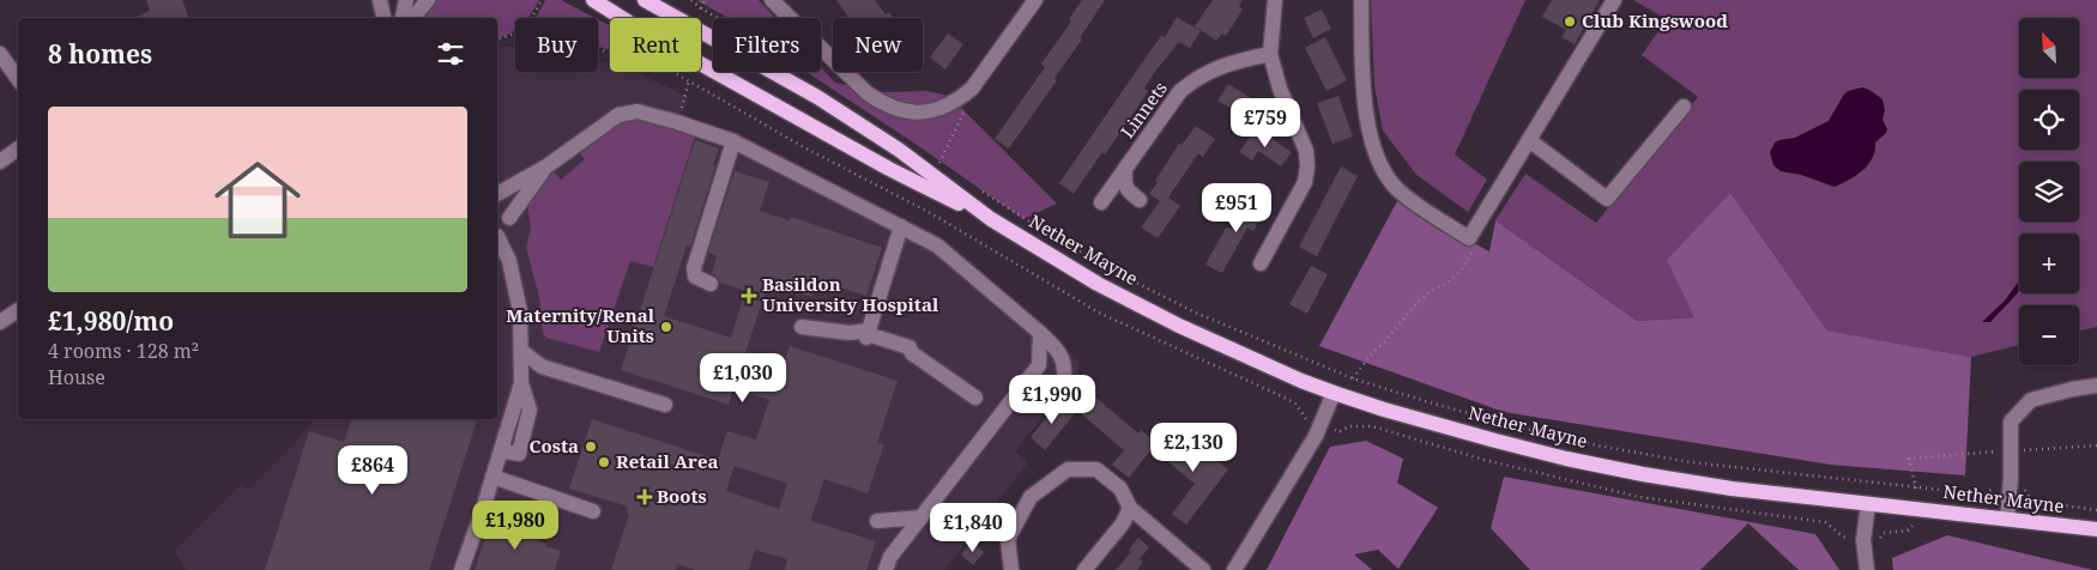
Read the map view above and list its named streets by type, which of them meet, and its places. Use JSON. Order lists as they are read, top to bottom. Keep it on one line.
{"streets":{"main road":["Nether Mayne"],"street":["Linnets"]},"places":{"other":["Club Kingswood","Maternity/Renal Units","Costa","Retail Area"],"health":["Basildon University Hospital","Boots"]},"north":"top left","page":{"map_buttons":["+","−"],"chip":["Buy","Rent","Filters","New"],"heading":"8 homes","list":[{"name":"£1,980/mo","note":"4 rooms · 128 m² · House"}],"price":["£759","£951","£1,030","£1,990","£2,130","£864","£1,980","£1,840"]}}
